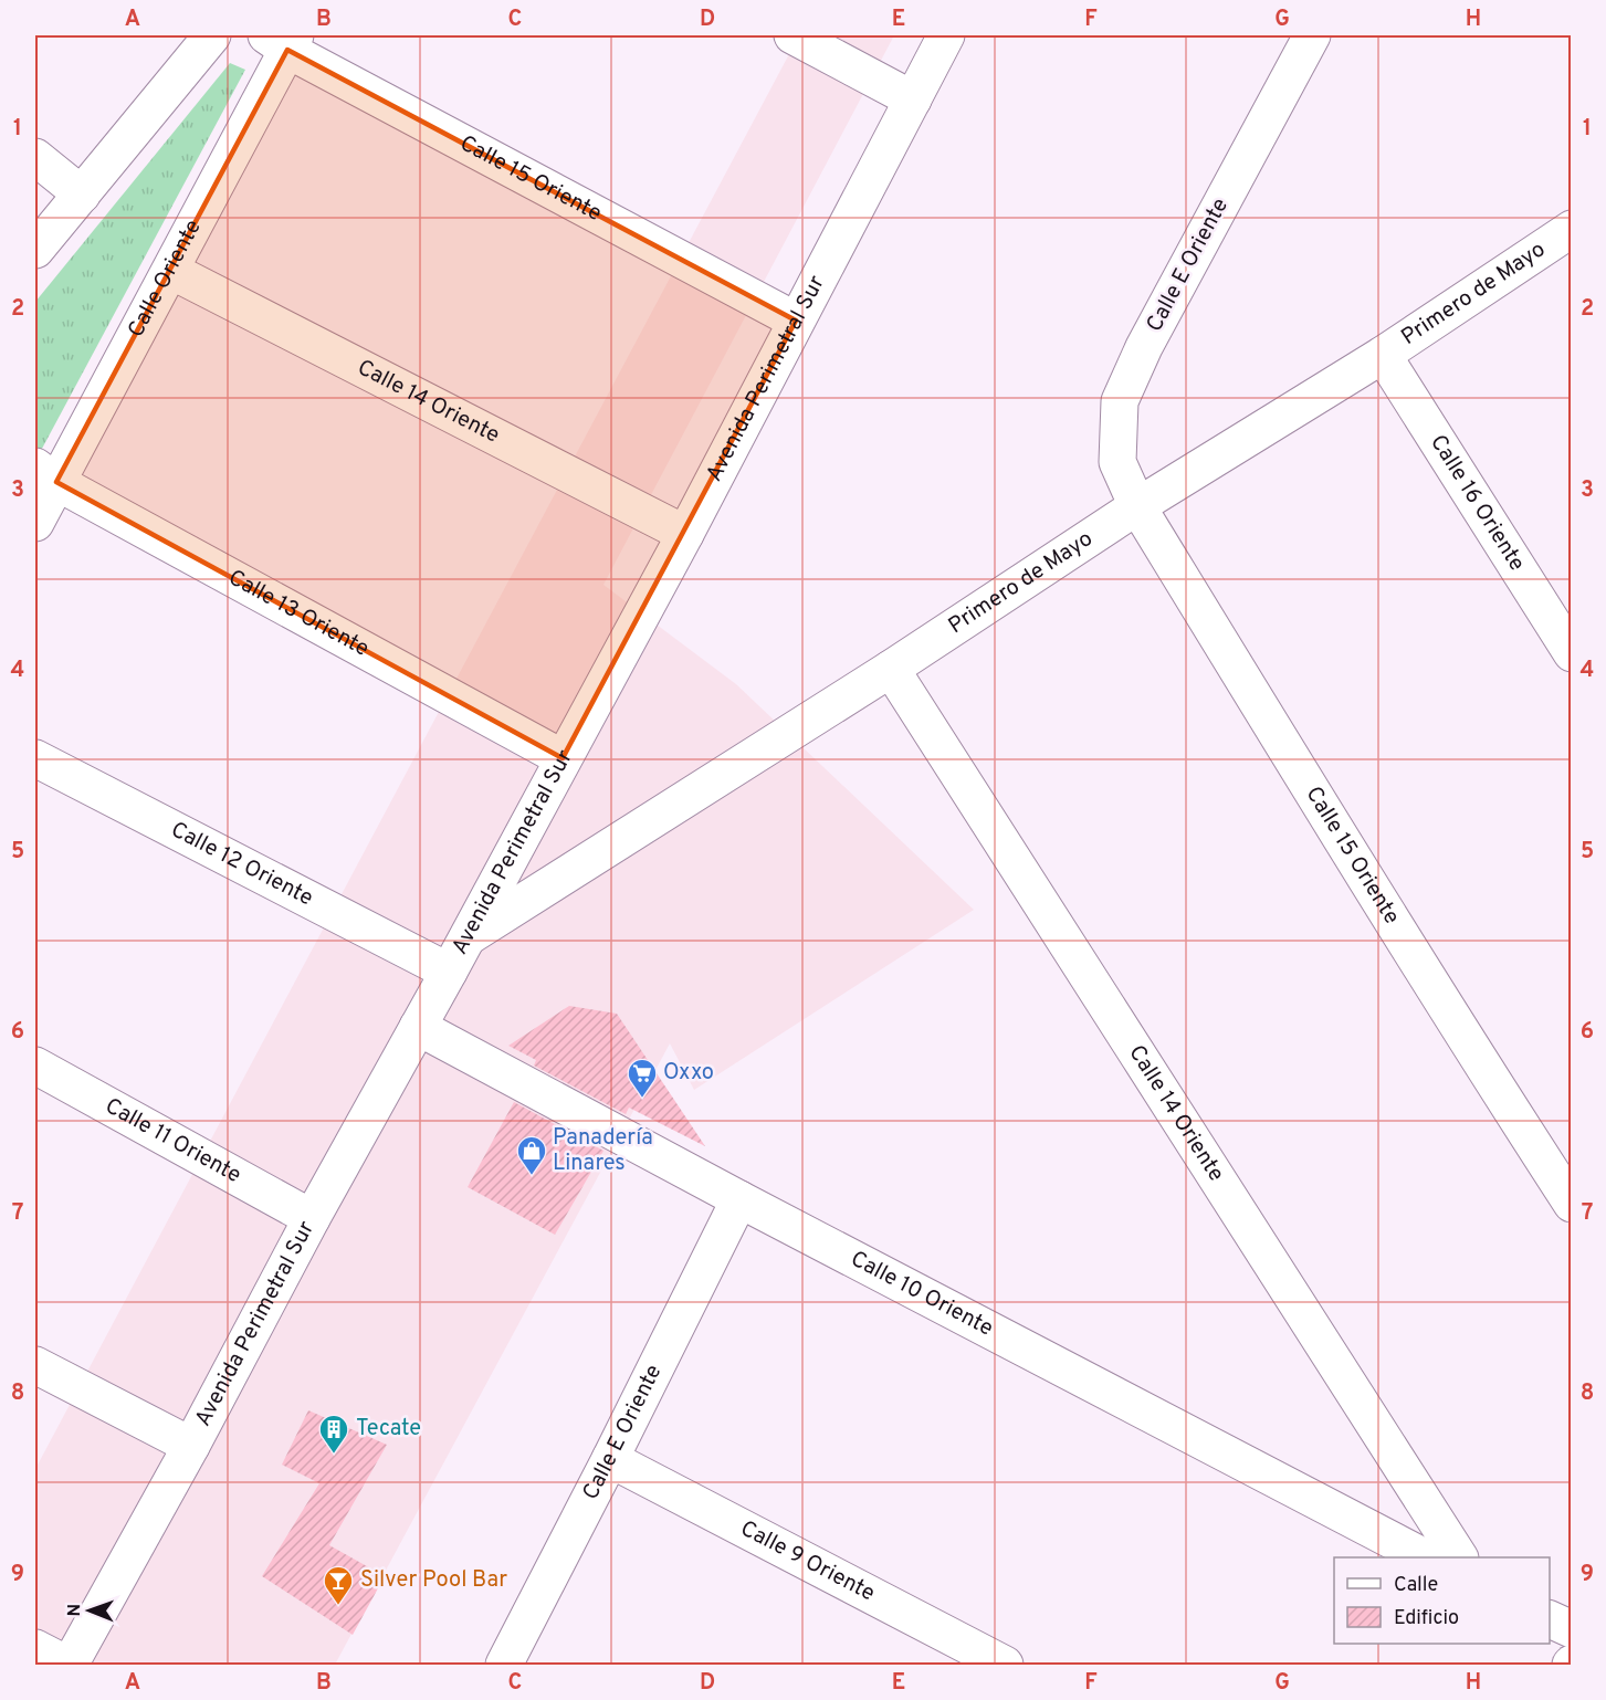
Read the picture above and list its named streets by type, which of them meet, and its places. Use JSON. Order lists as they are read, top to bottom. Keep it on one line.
{"streets":{"street":["Calle 15 Oriente","Calle E Oriente","Calle Oriente","Primero de Mayo","Avenida Perimetral Sur","Calle 14 Oriente","Calle 16 Oriente","Calle 13 Oriente","Calle 12 Oriente","Calle 11 Oriente","Calle 10 Oriente","Calle 9 Oriente"]},"crossings":[["Calle 15 Oriente","Calle E Oriente"],["Calle 15 Oriente","Calle Oriente"],["Calle 15 Oriente","Primero de Mayo"],["Calle 15 Oriente","Avenida Perimetral Sur"],["Calle E Oriente","Primero de Mayo"],["Calle E Oriente","Calle 10 Oriente"],["Calle E Oriente","Calle 9 Oriente"],["Calle Oriente","Calle 14 Oriente"],["Calle Oriente","Calle 13 Oriente"],["Primero de Mayo","Avenida Perimetral Sur"],["Primero de Mayo","Calle 14 Oriente"],["Primero de Mayo","Calle 16 Oriente"],["Avenida Perimetral Sur","Calle 14 Oriente"],["Avenida Perimetral Sur","Calle 13 Oriente"],["Avenida Perimetral Sur","Calle 12 Oriente"],["Avenida Perimetral Sur","Calle 11 Oriente"],["Avenida Perimetral Sur","Calle 10 Oriente"]],"places":{"supermarket":["Oxxo"],"shop":["Panadería Linares"],"building":["Tecate"],"bar":["Silver Pool Bar"]},"legend":["Calle","Edificio"],"north":"left","grid":{"columns":["A","B","C","D","E","F","G","H"],"rows":["1","2","3","4","5","6","7","8","9"]}}
